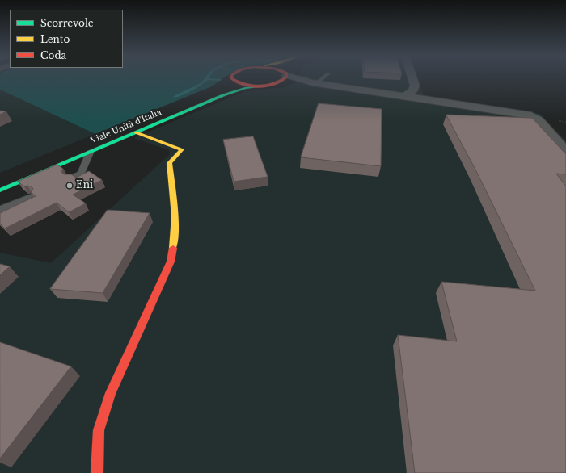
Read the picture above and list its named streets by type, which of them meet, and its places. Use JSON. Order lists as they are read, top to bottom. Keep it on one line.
{"streets":{"main road":["Viale Unità d'Italia"]},"places":["Eni"],"legend":["Scorrevole","Lento","Coda"]}
